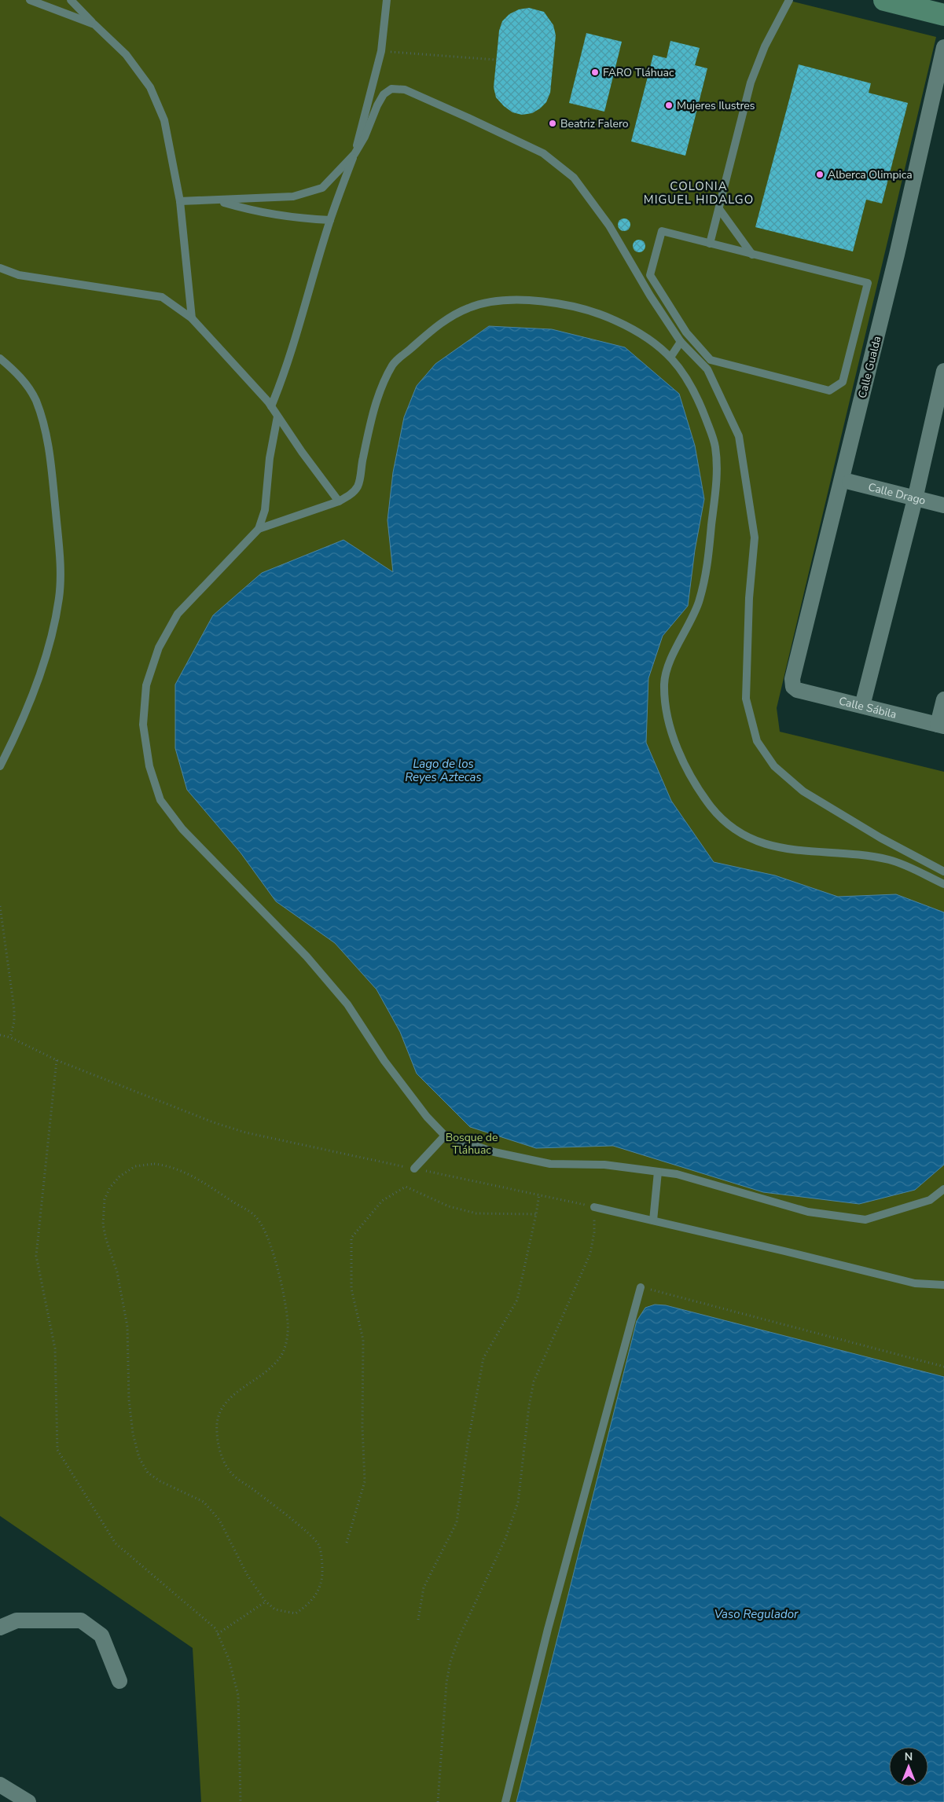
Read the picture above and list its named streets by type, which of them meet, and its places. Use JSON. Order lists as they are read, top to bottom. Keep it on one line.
{"streets":{"street":["Calle Gualda","Calle Drago","Calle Sábila"]},"crossings":[["Calle Gualda","Calle Sábila"]],"districts":["COLONIA MIGUEL HIDALGO"],"water":["Lago de los Reyes Aztecas","Vaso Regulador"],"parks":["Bosque de Tláhuac"],"places":["FARO Tláhuac","Mujeres Ilustres","Beatriz Falero","Alberca Olimpica"],"north":"top"}
